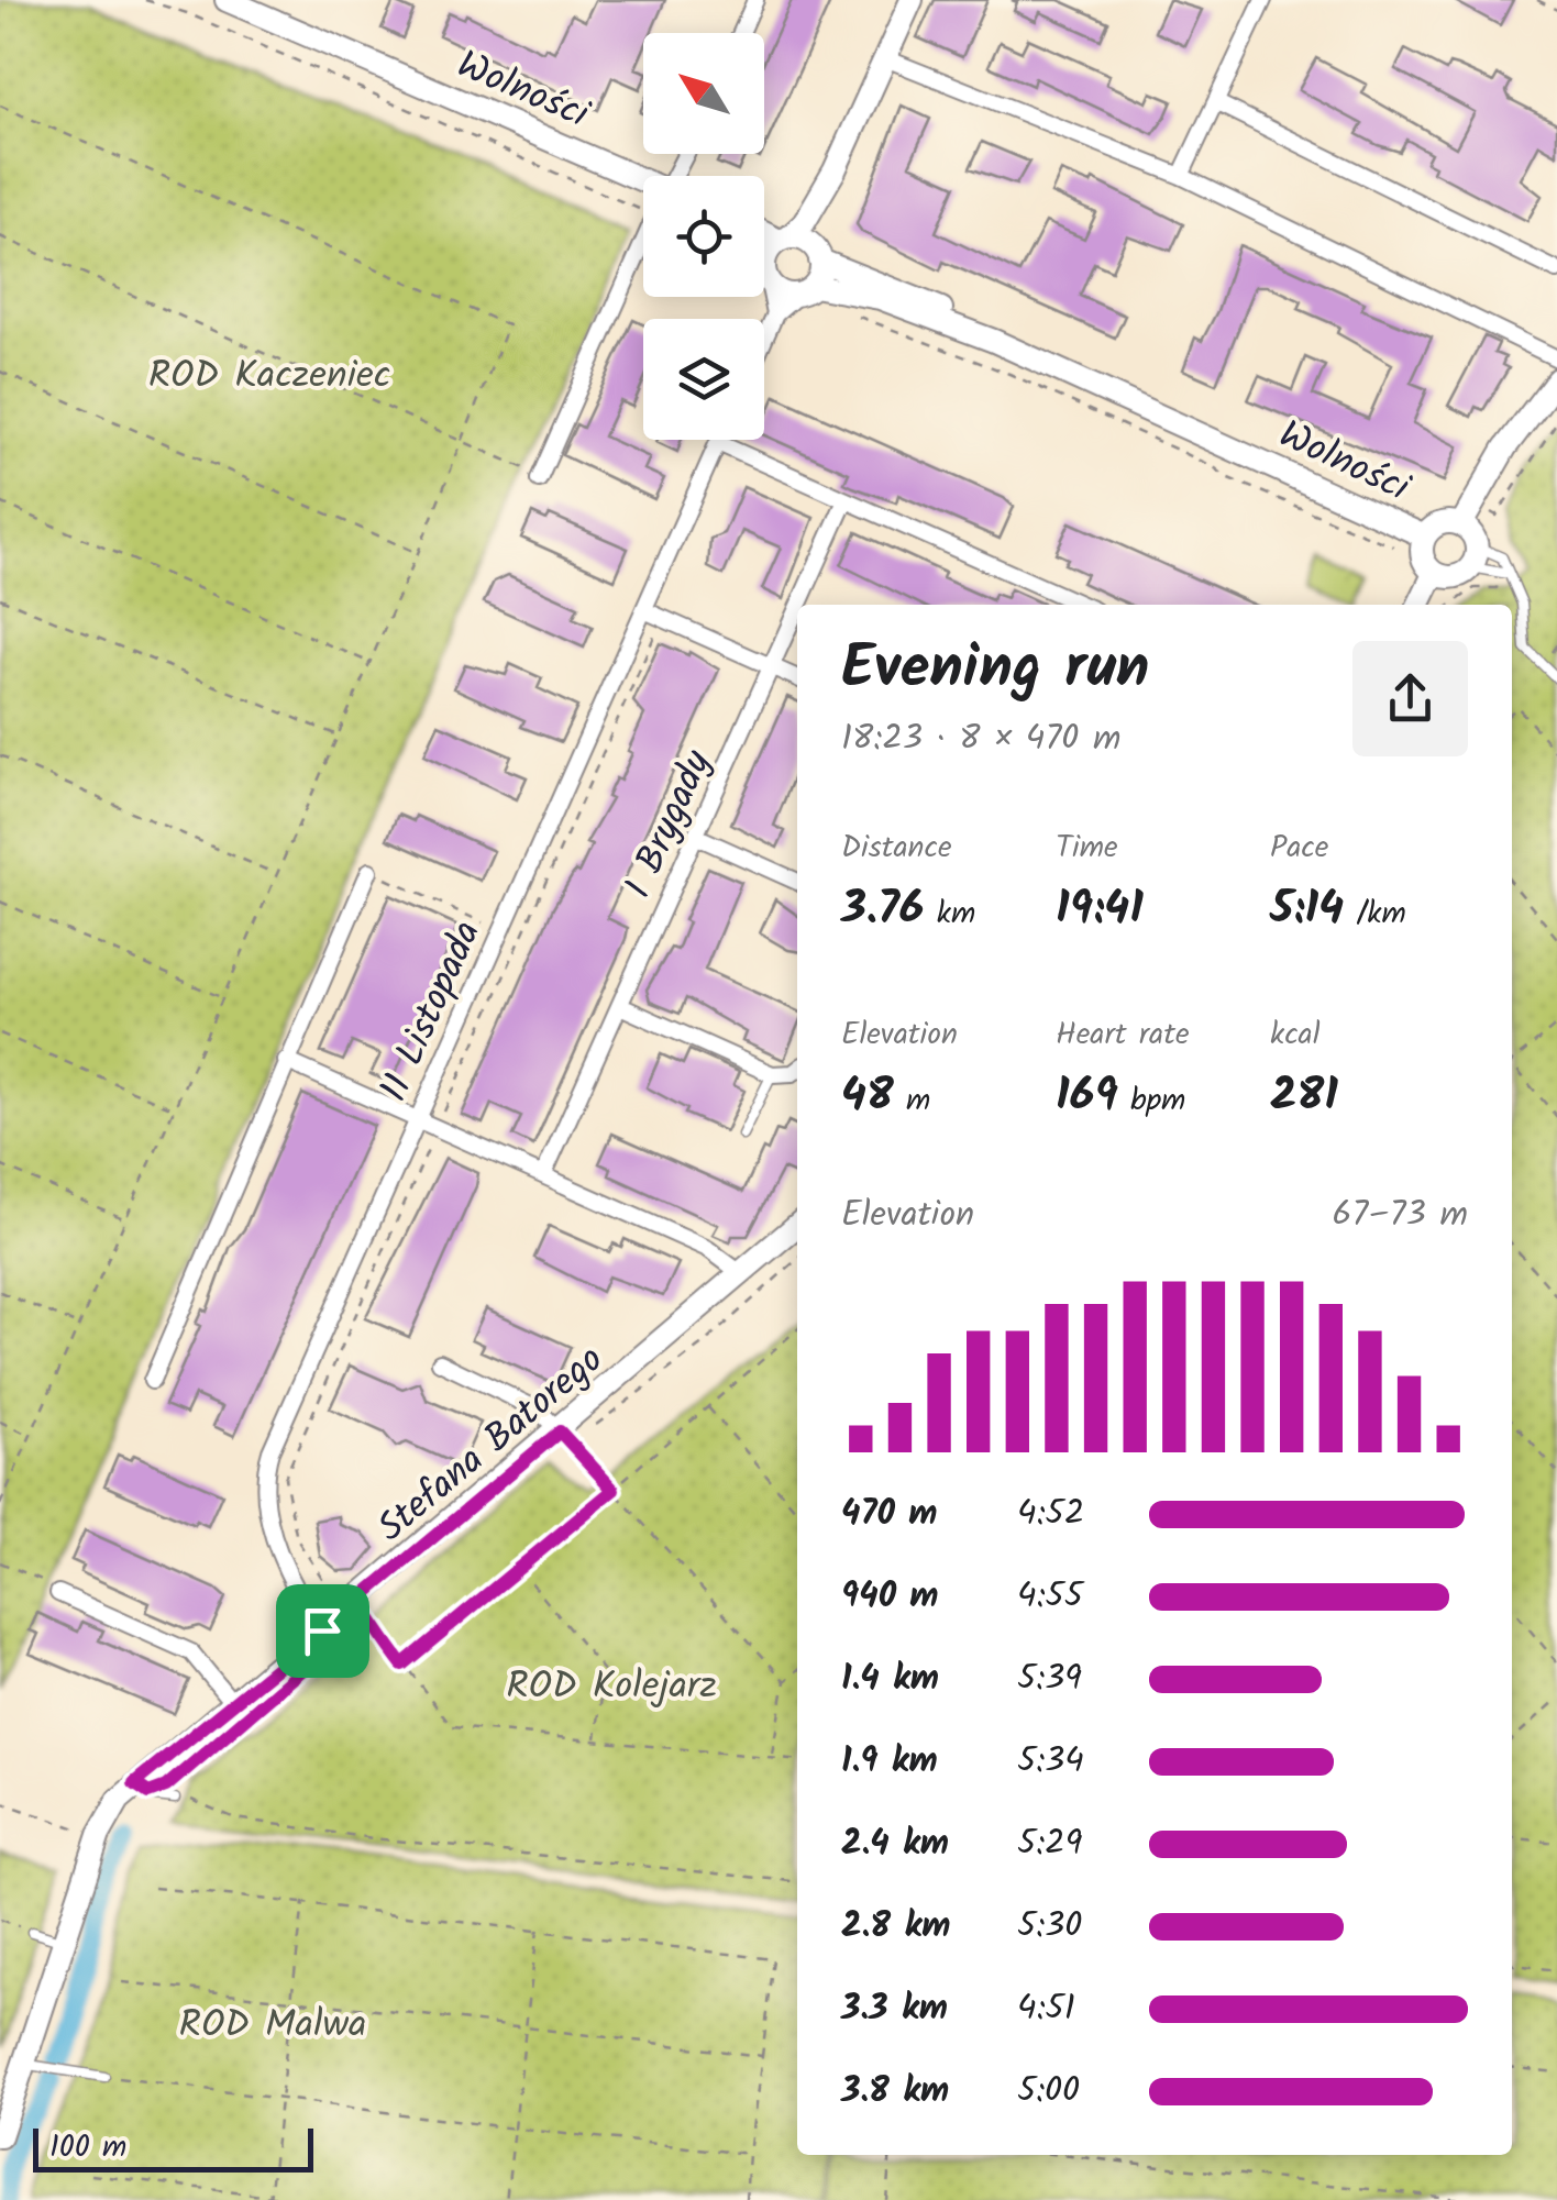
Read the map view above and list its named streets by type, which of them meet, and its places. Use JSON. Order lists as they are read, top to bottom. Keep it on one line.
{"streets":{"street":["Wolności","I Brygady","11 Listopada","Stefana Batorego"]},"crossings":[["11 Listopada","Stefana Batorego"]],"parks":["ROD Kaczeniec","ROD Kolejarz","ROD Malwa"],"scale_bar":"100 m","north":"top left","page":{"heading":["Evening run","18:23 · 8 × 470 m"],"stats":[["Distance","3.76 km"],["Time","19:41"],["Pace","5:14 /km"],["Elevation","48 m"],["Heart rate","169 bpm"],["kcal","281"]],"chart":["Elevation","67–73 m"],"list":[{"name":"470 m","note":"4:52"},{"name":"940 m","note":"4:55"},{"name":"1.4 km","note":"5:39"},{"name":"1.9 km","note":"5:34"},{"name":"2.4 km","note":"5:29"},{"name":"2.8 km","note":"5:30"},{"name":"3.3 km","note":"4:51"},{"name":"3.8 km","note":"5:00"}],"scale":"100 m"}}
